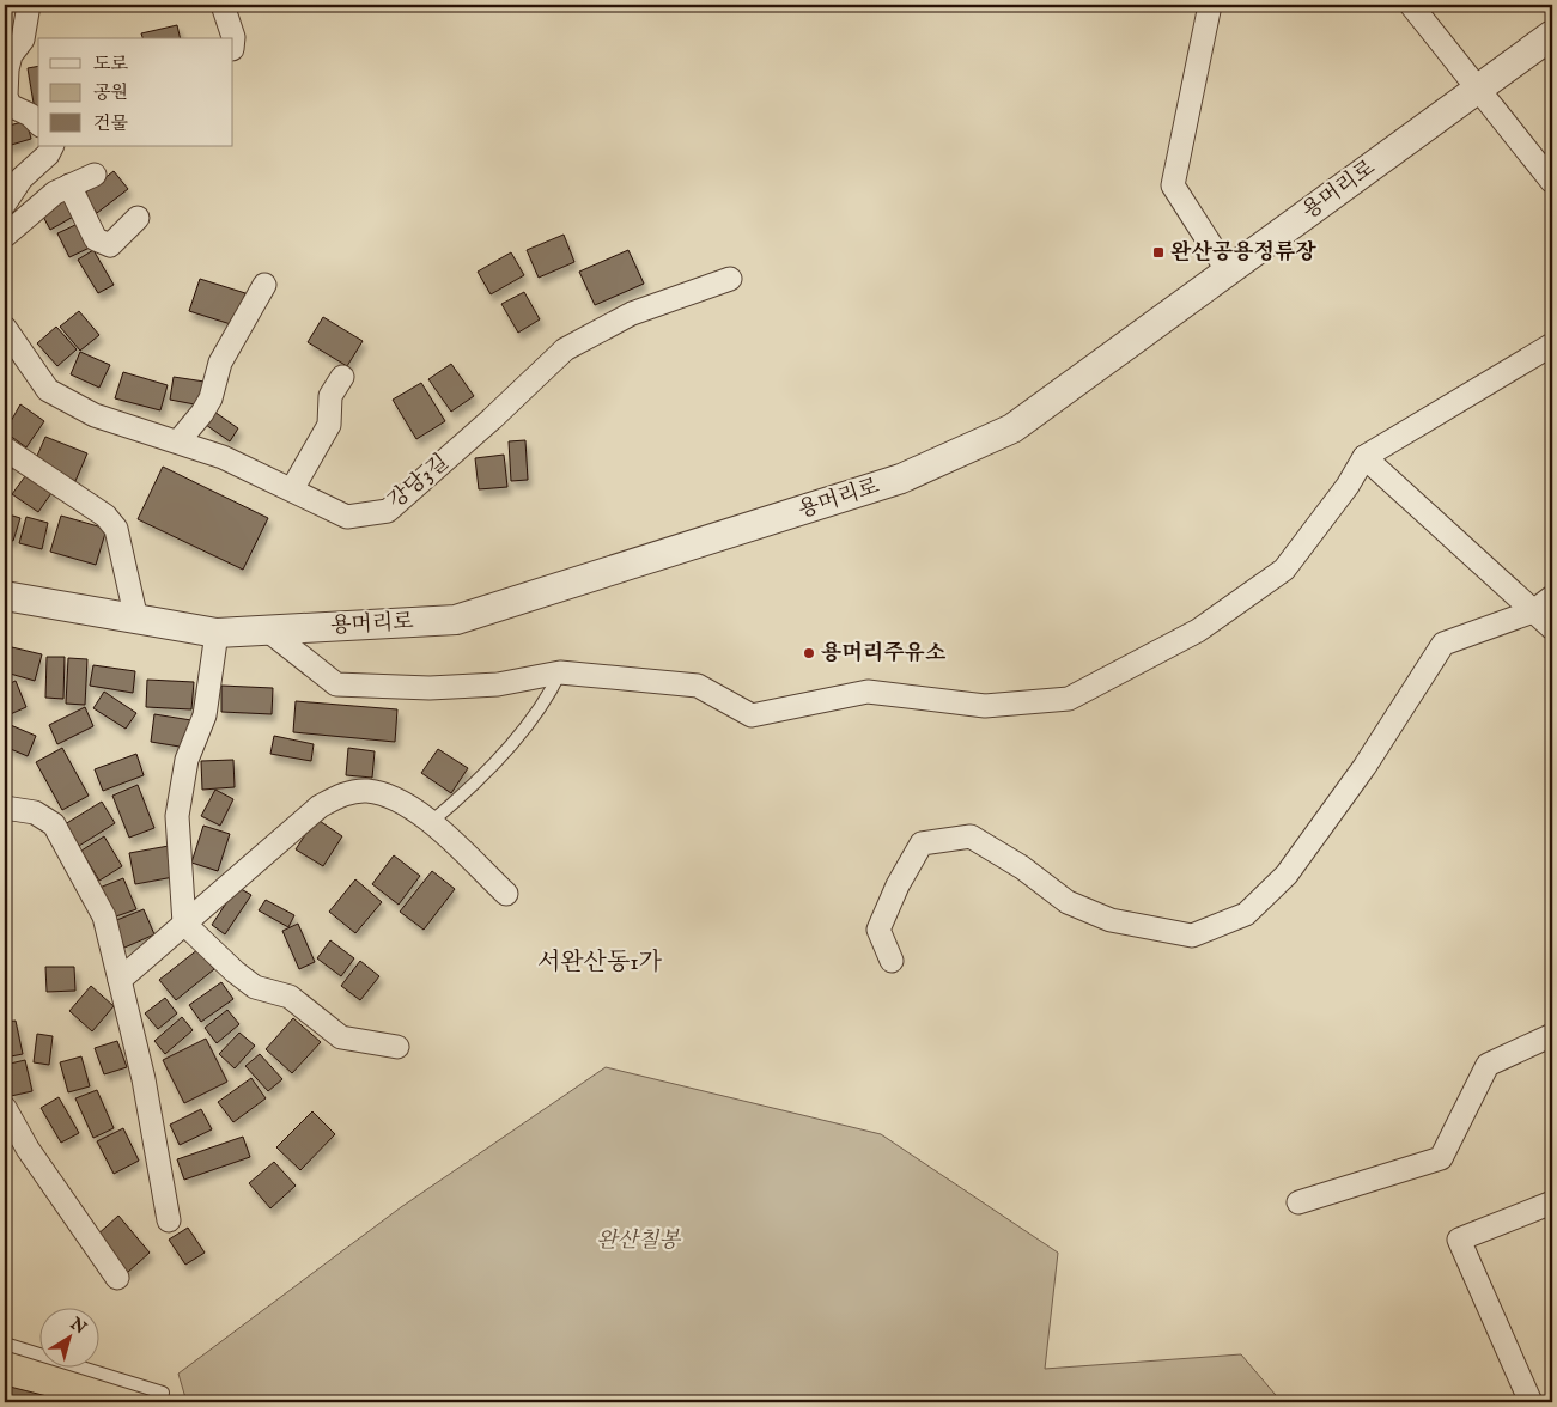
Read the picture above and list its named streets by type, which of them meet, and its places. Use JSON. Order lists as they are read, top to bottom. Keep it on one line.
{"streets":{"street":["용머리로","강당3길"]},"districts":["서완산동1가"],"parks":["완산칠봉"],"places":{"transit":["완산공용정류장"],"other":["용머리주유소"]},"legend":["도로","공원","건물"],"north":"top right"}
